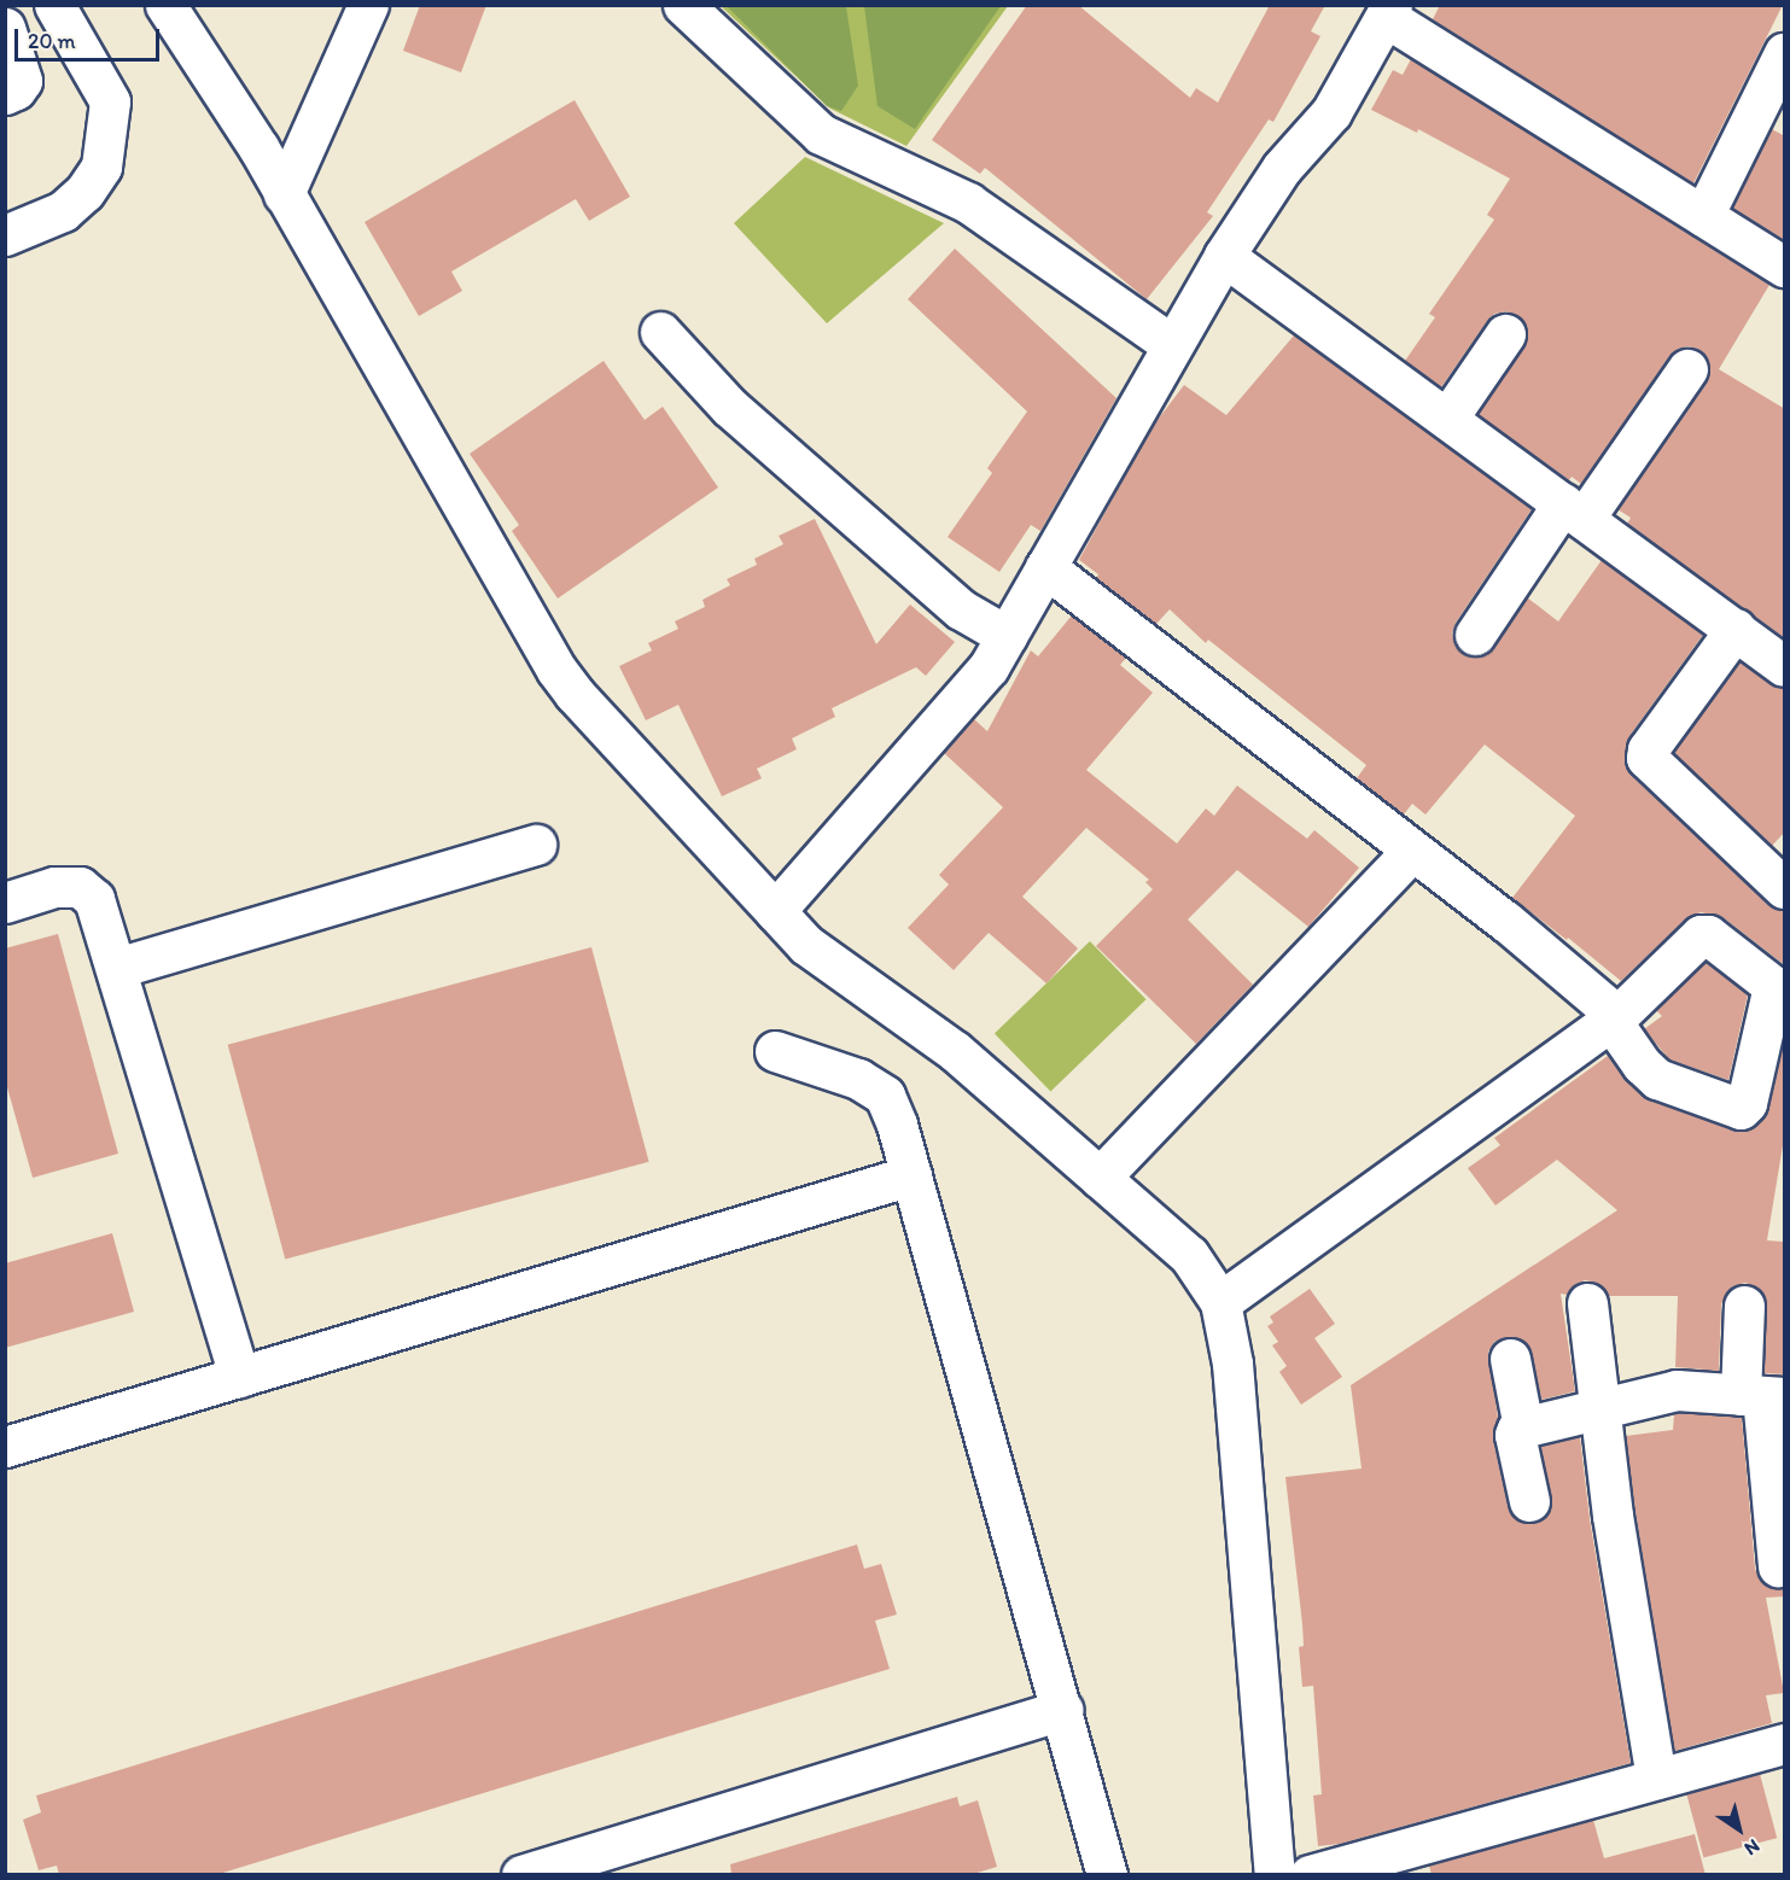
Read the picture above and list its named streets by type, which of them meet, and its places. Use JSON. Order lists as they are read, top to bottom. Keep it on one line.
{"scale_bar":"20 m","north":"bottom right"}
